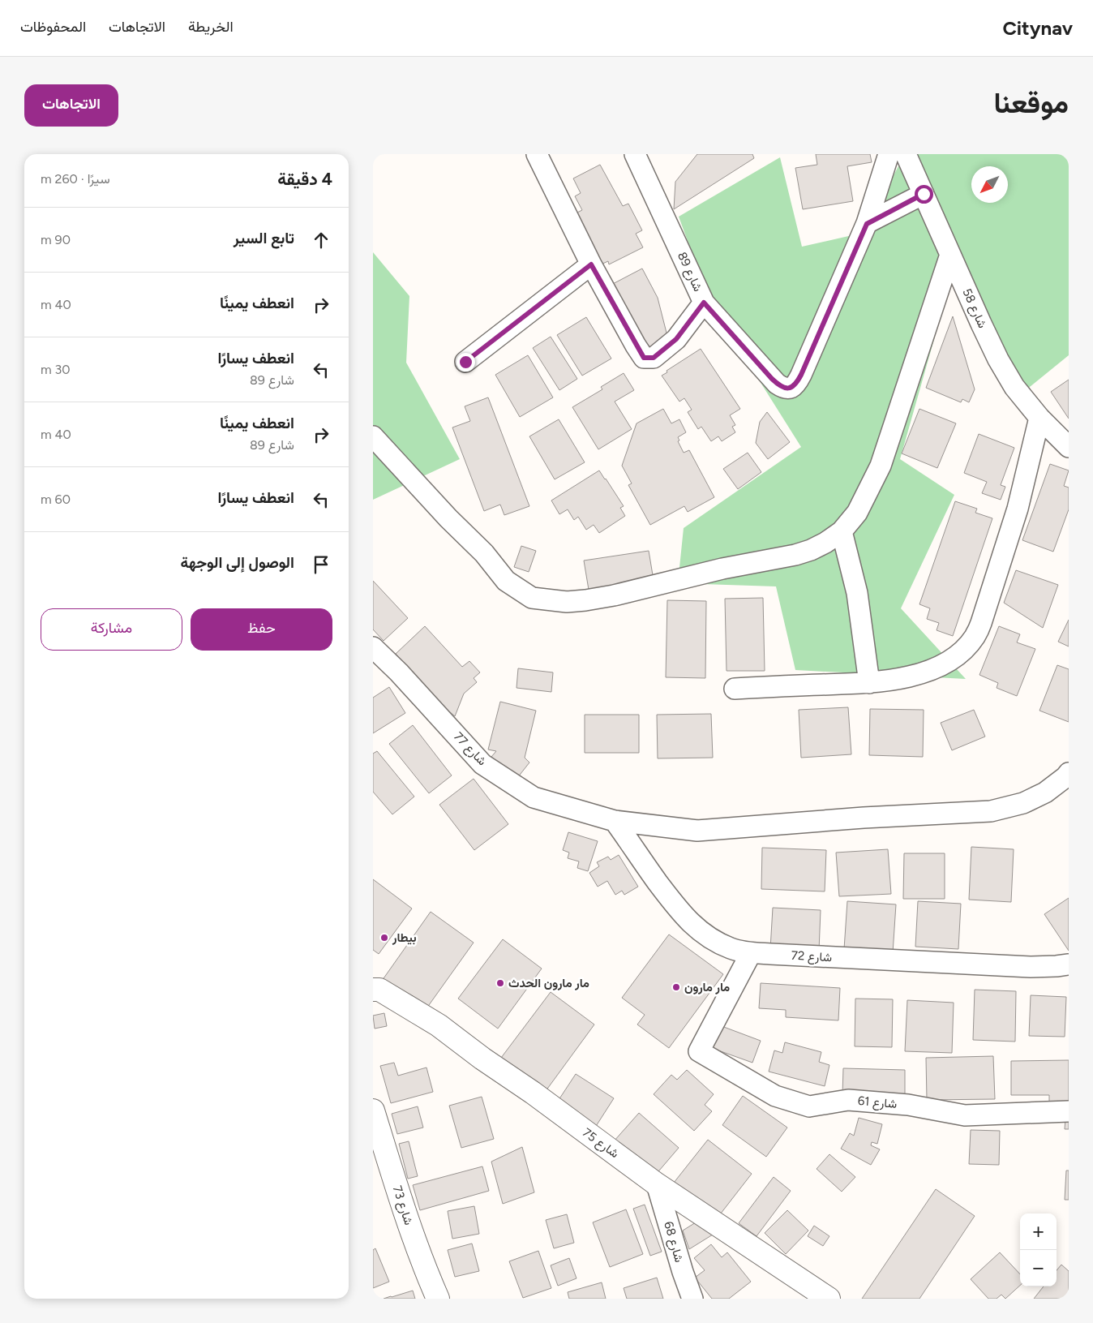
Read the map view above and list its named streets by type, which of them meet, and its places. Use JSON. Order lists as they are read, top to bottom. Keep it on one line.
{"streets":{"street":["شارع 89","شارع 58","شارع 77","شارع 72","شارع 61","شارع 75","شارع 73","شارع 68"]},"crossings":[["شارع 77","شارع 72"],["شارع 72","شارع 61"],["شارع 75","شارع 68"]],"places":["بيطار","مار مارون الحدث","مار مارون"],"north":"bottom left","page":{"header":"Citynav","nav":["الخريطة","الاتجاهات","المحفوظات"],"title":"موقعنا","buttons":["الاتجاهات",["حفظ","مشاركة"]],"heading":["4 دقيقة","سيرًا · 260 m"],"list":[["تابع السير","90 m"],["انعطف يمينًا","40 m"],["انعطف يسارًا","شارع 89","30 m"],["انعطف يمينًا","شارع 89","40 m"],["انعطف يسارًا","60 m"],"الوصول إلى الوجهة"],"map_buttons":["+","−"]}}
